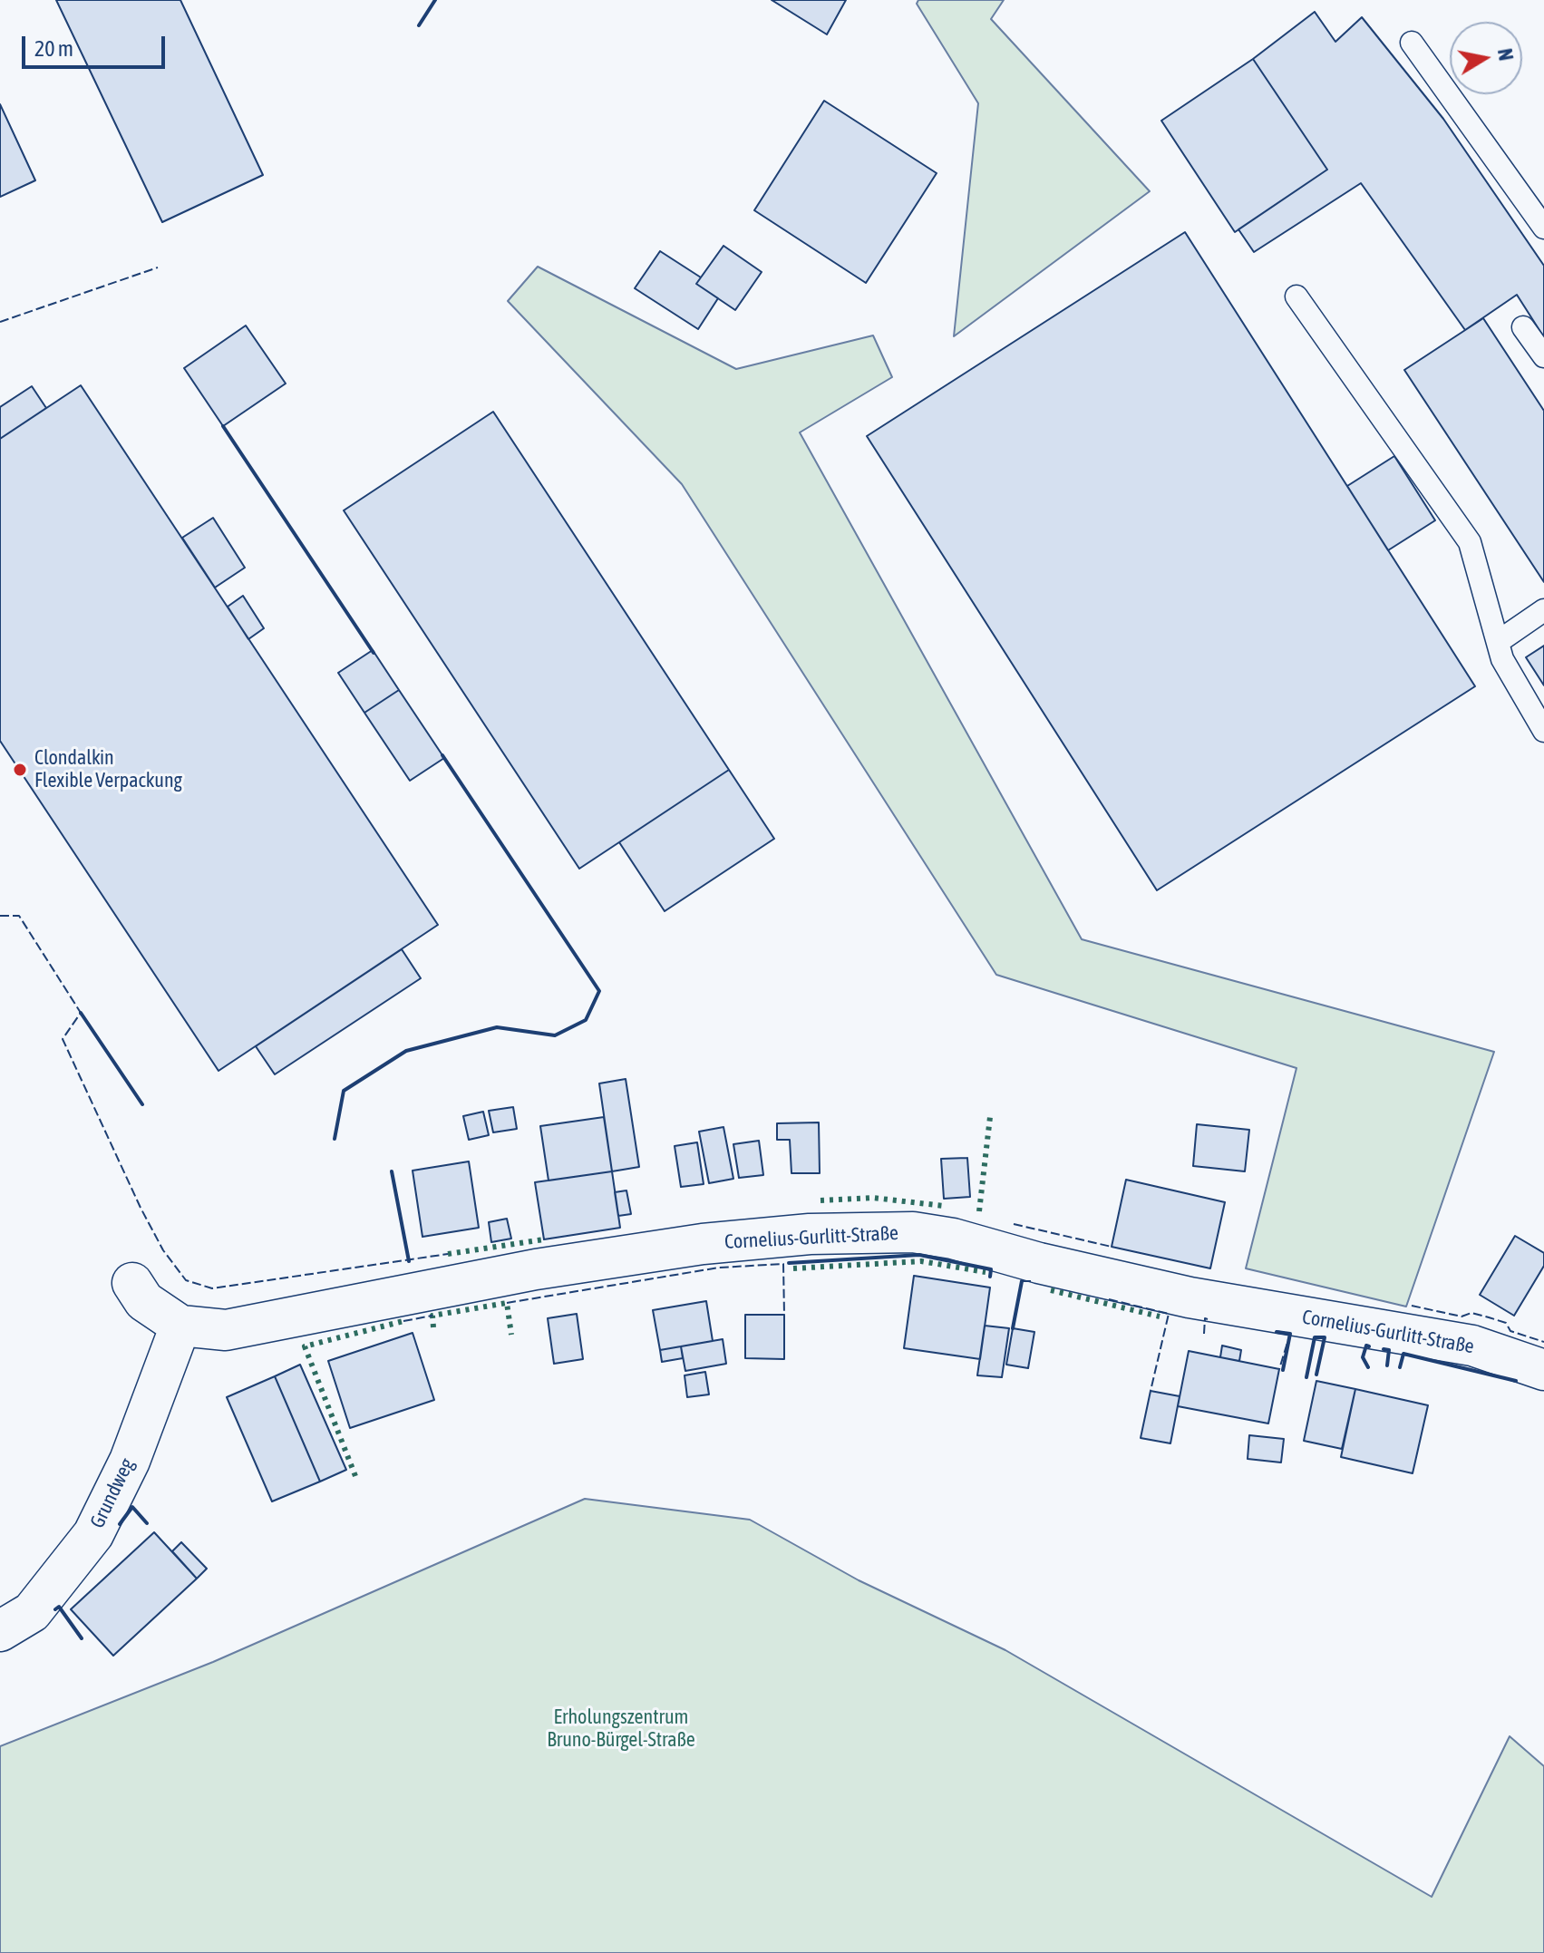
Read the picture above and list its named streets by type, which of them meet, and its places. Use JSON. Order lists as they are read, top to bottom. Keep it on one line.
{"streets":{"street":["Cornelius-Gurlitt-Straße","Grundweg"]},"crossings":[["Cornelius-Gurlitt-Straße","Grundweg"]],"parks":["Erholungszentrum Bruno-Bürgel-Straße"],"places":["Clondalkin Flexible Verpackung"],"scale_bar":"20 m","north":"right"}
